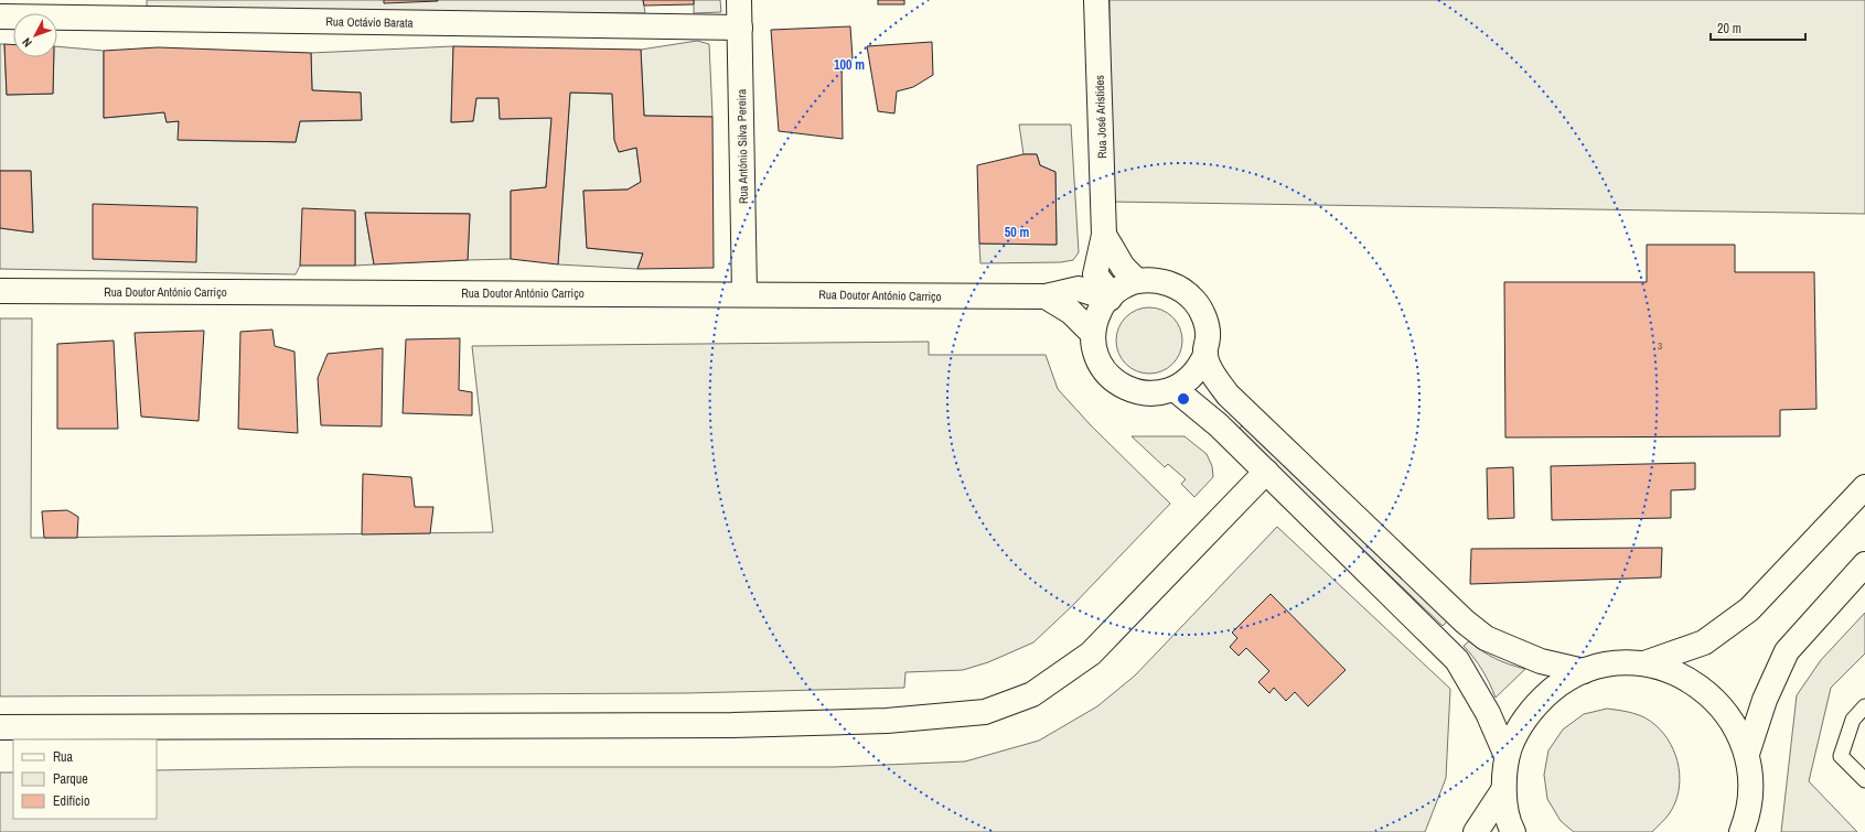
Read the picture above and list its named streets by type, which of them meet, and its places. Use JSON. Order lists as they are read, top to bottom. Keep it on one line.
{"streets":{"street":["Rua Octávio Barata","Rua José Aristides","Rua António Silva Pereira","Rua Doutor António Carriço"]},"crossings":[["Rua Octávio Barata","Rua António Silva Pereira"],["Rua José Aristides","Rua Doutor António Carriço"],["Rua António Silva Pereira","Rua Doutor António Carriço"]],"house_numbers":["3"],"legend":["Rua","Parque","Edifício"],"scale_bar":"20 m","north":"bottom left","rings":["100 m","50 m"]}
